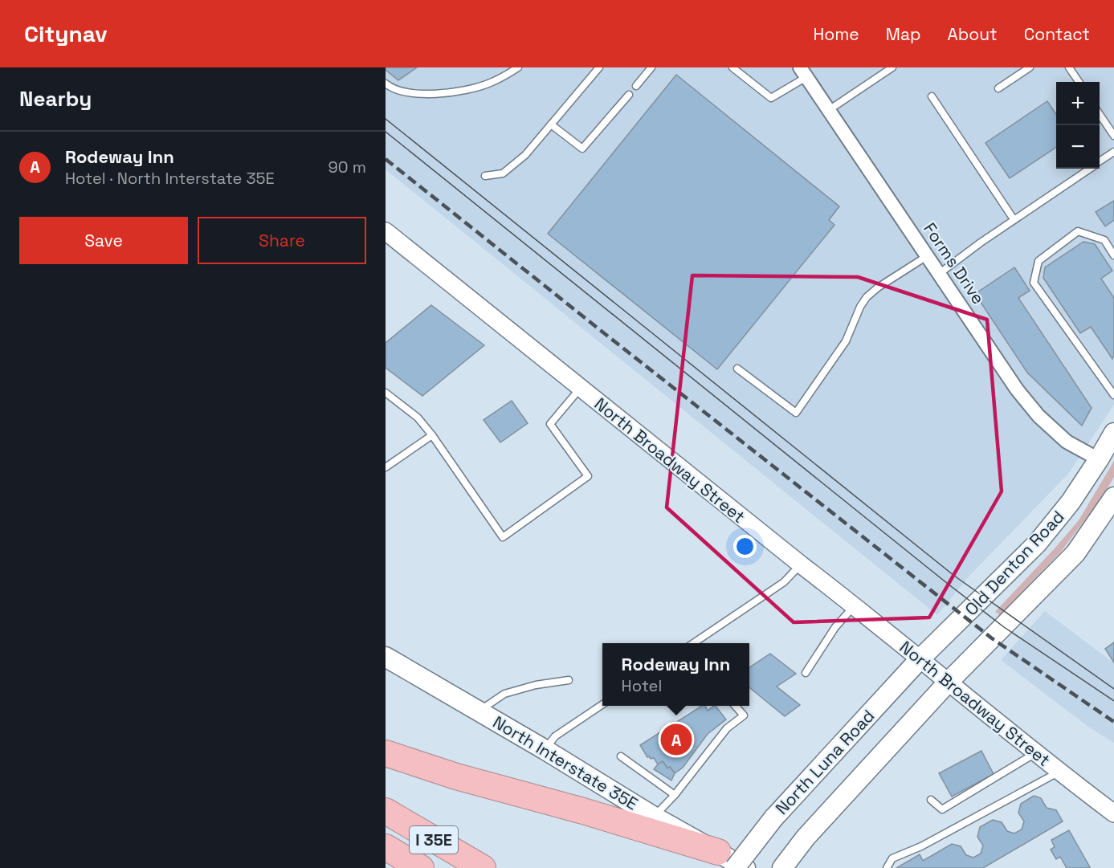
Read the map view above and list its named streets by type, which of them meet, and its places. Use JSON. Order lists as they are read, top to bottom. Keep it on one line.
{"streets":{"highway":["I 35E"],"main road":["Old Denton Road","North Luna Road","North Interstate 35E"],"street":["Forms Drive","North Broadway Street"]},"crossings":[["Forms Drive","Old Denton Road"],["North Broadway Street","Old Denton Road"],["North Broadway Street","North Luna Road"],["Old Denton Road","North Luna Road"],["North Luna Road","North Interstate 35E"]],"page":{"header":"Citynav","nav":["Home","Map","About","Contact"],"heading":"Nearby","map_buttons":["+","−"],"list":[{"mark":"A","name":"Rodeway Inn","note":"Hotel · North Interstate 35E","value":"90 m"}],"buttons":["Save","Share"],"popup":["Rodeway Inn","Hotel"],"pins":"A"}}
